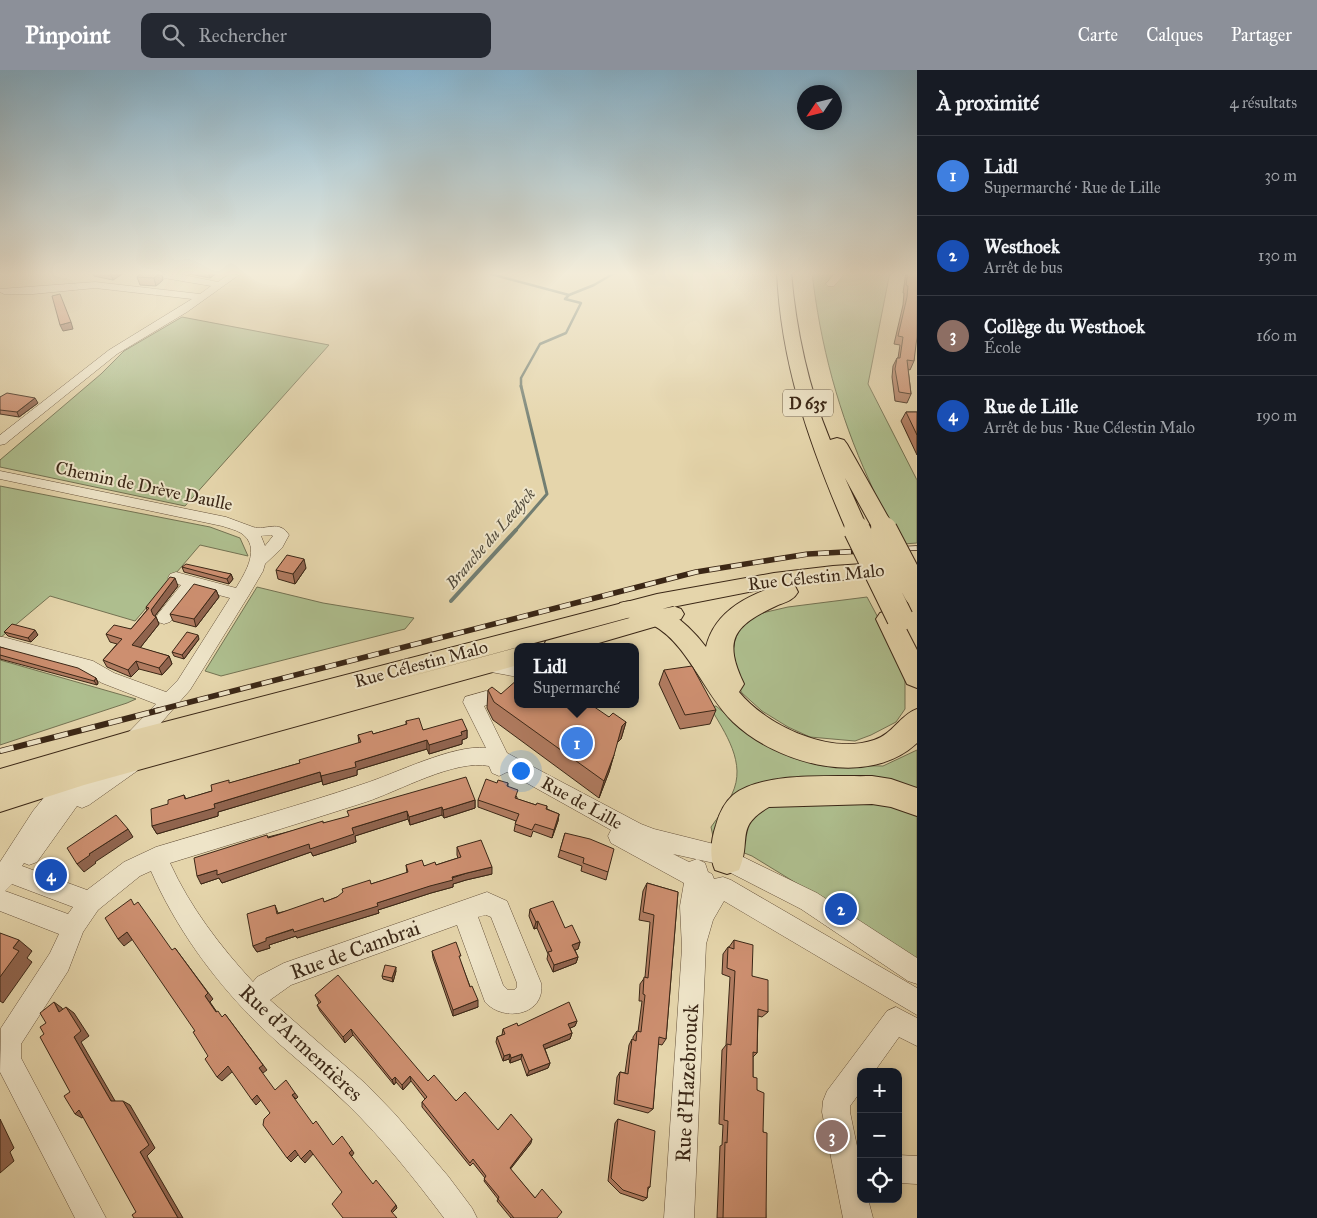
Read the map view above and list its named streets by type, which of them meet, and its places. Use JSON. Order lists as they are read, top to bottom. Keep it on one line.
{"streets":{"highway":["D 635"],"main road":["Rue Célestin Malo"],"street":["Chemin de Drève Daulle","Rue de Lille","Rue de Cambrai","Rue d'Armentières","Rue d'Hazebrouck"]},"crossings":[["Rue de Lille","Rue d'Armentières"],["Rue de Lille","Rue d'Hazebrouck"],["Rue de Cambrai","Rue d'Armentières"]],"water":["Branche du Leedyck"],"north":"bottom left","page":{"header":"Pinpoint","search":"Rechercher","nav":["Carte","Calques","Partager"],"heading":["À proximité","4 résultats"],"list":[{"mark":"1","name":"Lidl","note":"Supermarché · Rue de Lille","value":"30 m"},{"mark":"2","name":"Westhoek","note":"Arrêt de bus","value":"130 m"},{"mark":"3","name":"Collège du Westhoek","note":"École","value":"160 m"},{"mark":"4","name":"Rue de Lille","note":"Arrêt de bus · Rue Célestin Malo","value":"190 m"}],"popup":["Lidl","Supermarché"],"pins":["1","4","2","3"],"map_buttons":["+","−"]}}
